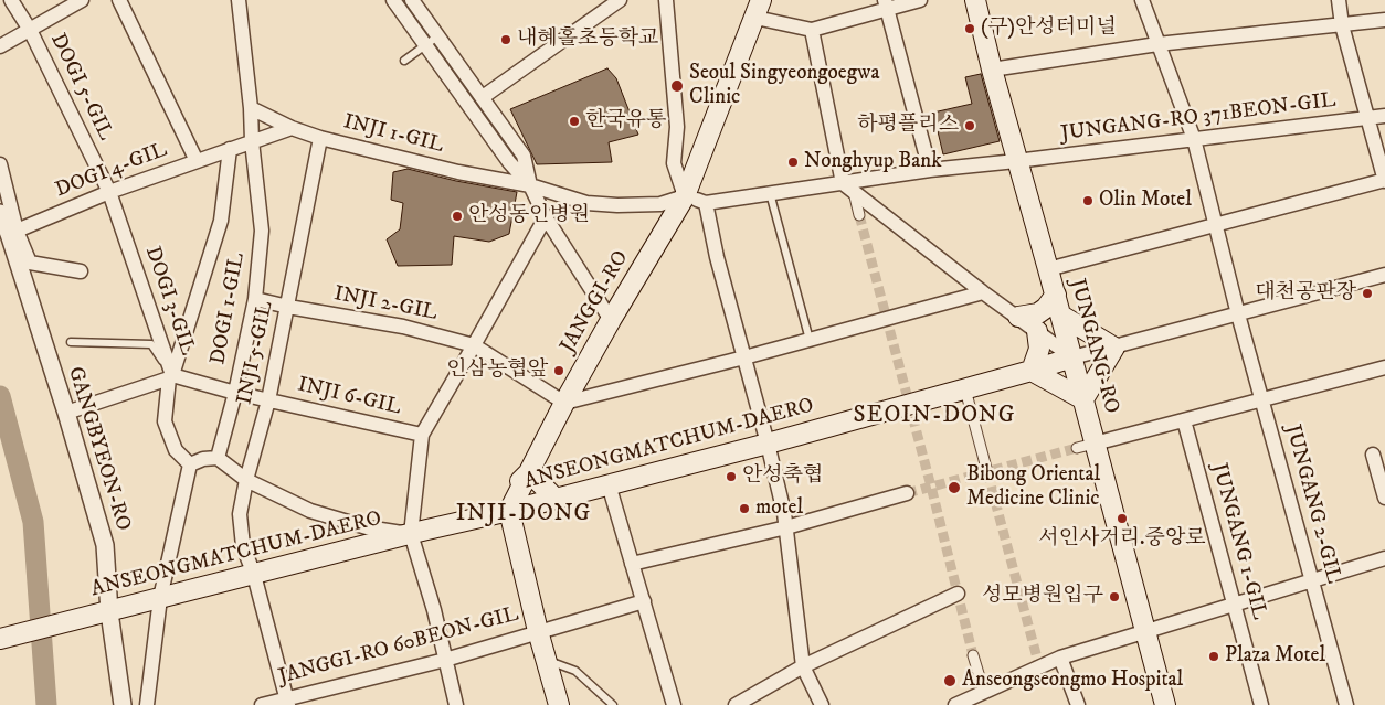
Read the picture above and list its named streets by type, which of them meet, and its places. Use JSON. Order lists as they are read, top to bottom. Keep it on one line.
{"streets":{"main road":["JANGGI-RO","JUNGANG-RO","ANSEONGMATCHUM-DAERO"],"street":["DOGI 5-GIL","JUNGANG-RO 371BEON-GIL","INJI 1-GIL","DOGI 4-GIL","DOGI 3-GIL","INJI 2-GIL","DOGI 1-GIL","INJI 5-GIL","INJI 6-GIL","GANGBYEON-RO","JUNGANG 2-GIL","JUNGANG 1-GIL","JANGGI-RO 60BEON-GIL"]},"crossings":[["DOGI 5-GIL","DOGI 4-GIL"],["DOGI 5-GIL","DOGI 3-GIL"],["JUNGANG-RO 371BEON-GIL","JUNGANG-RO"],["JUNGANG-RO 371BEON-GIL","JUNGANG 2-GIL"],["INJI 1-GIL","DOGI 4-GIL"],["INJI 1-GIL","JANGGI-RO"],["INJI 1-GIL","DOGI 1-GIL"],["INJI 1-GIL","INJI 5-GIL"],["DOGI 4-GIL","DOGI 3-GIL"],["DOGI 4-GIL","DOGI 1-GIL"],["DOGI 4-GIL","GANGBYEON-RO"],["DOGI 3-GIL","INJI 6-GIL"],["JANGGI-RO","INJI 2-GIL"],["JANGGI-RO","ANSEONGMATCHUM-DAERO"],["INJI 2-GIL","DOGI 1-GIL"],["INJI 2-GIL","INJI 5-GIL"],["DOGI 1-GIL","INJI 6-GIL"],["JUNGANG-RO","ANSEONGMATCHUM-DAERO"],["INJI 5-GIL","INJI 6-GIL"],["INJI 5-GIL","ANSEONGMATCHUM-DAERO"],["INJI 5-GIL","JANGGI-RO 60BEON-GIL"],["ANSEONGMATCHUM-DAERO","GANGBYEON-RO"],["ANSEONGMATCHUM-DAERO","JUNGANG 2-GIL"]],"districts":["SEOIN-DONG","INJI-DONG"],"places":["(구)안성터미널","내혜홀초등학교","Seoul Singyeongoegwa Clinic","한국유통","하평플리스","Nonghyup Bank","Olin Motel","안성동인병원","대천공판장","인삼농협앞","안성축협","Bibong Oriental Medicine Clinic","motel","서인사거리.중앙로","성모병원입구","Plaza Motel","Anseongseongmo Hospital"]}
